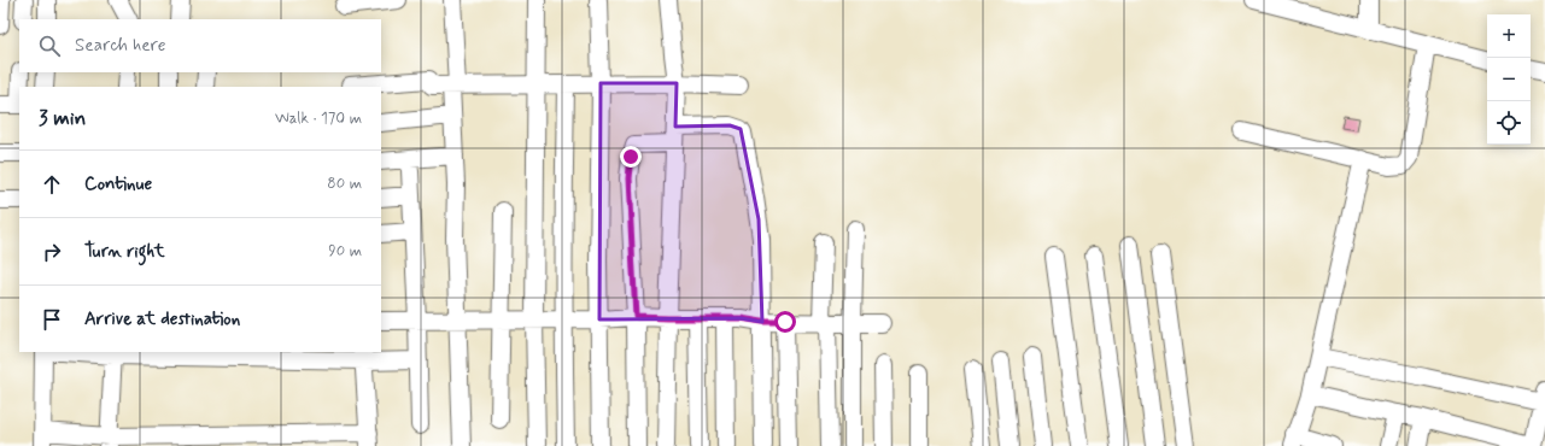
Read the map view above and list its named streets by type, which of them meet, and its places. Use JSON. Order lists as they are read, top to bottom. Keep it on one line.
{"page":{"map_buttons":["+","−"],"search":"Search here","heading":["3 min","Walk · 170 m"],"list":[["Continue","80 m"],["Turn right","90 m"],"Arrive at destination"]}}
